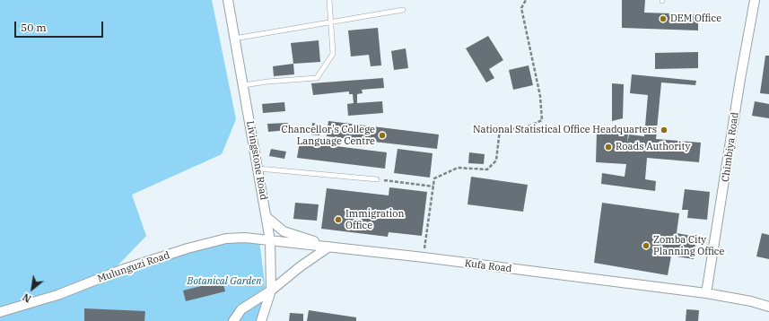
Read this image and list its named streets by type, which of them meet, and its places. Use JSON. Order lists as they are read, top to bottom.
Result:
{
  "streets": {
    "street": [
      "Chimbiya Road",
      "Livingstone Road",
      "Kufa Road",
      "Mulunguzi Road"
    ]
  },
  "crossings": [
    ["Chimbiya Road", "Kufa Road"],
    ["Livingstone Road", "Kufa Road"],
    ["Livingstone Road", "Mulunguzi Road"],
    ["Kufa Road", "Mulunguzi Road"]
  ],
  "parks": ["Botanical Garden"],
  "places": [
    "DEM Office",
    "National Statistical Office Headquarters",
    "Chancellor's College Language Centre",
    "Roads Authority",
    "Immigration Office",
    "Zomba City Planning Office"
  ],
  "scale_bar": "50 m",
  "north": "bottom left"
}
